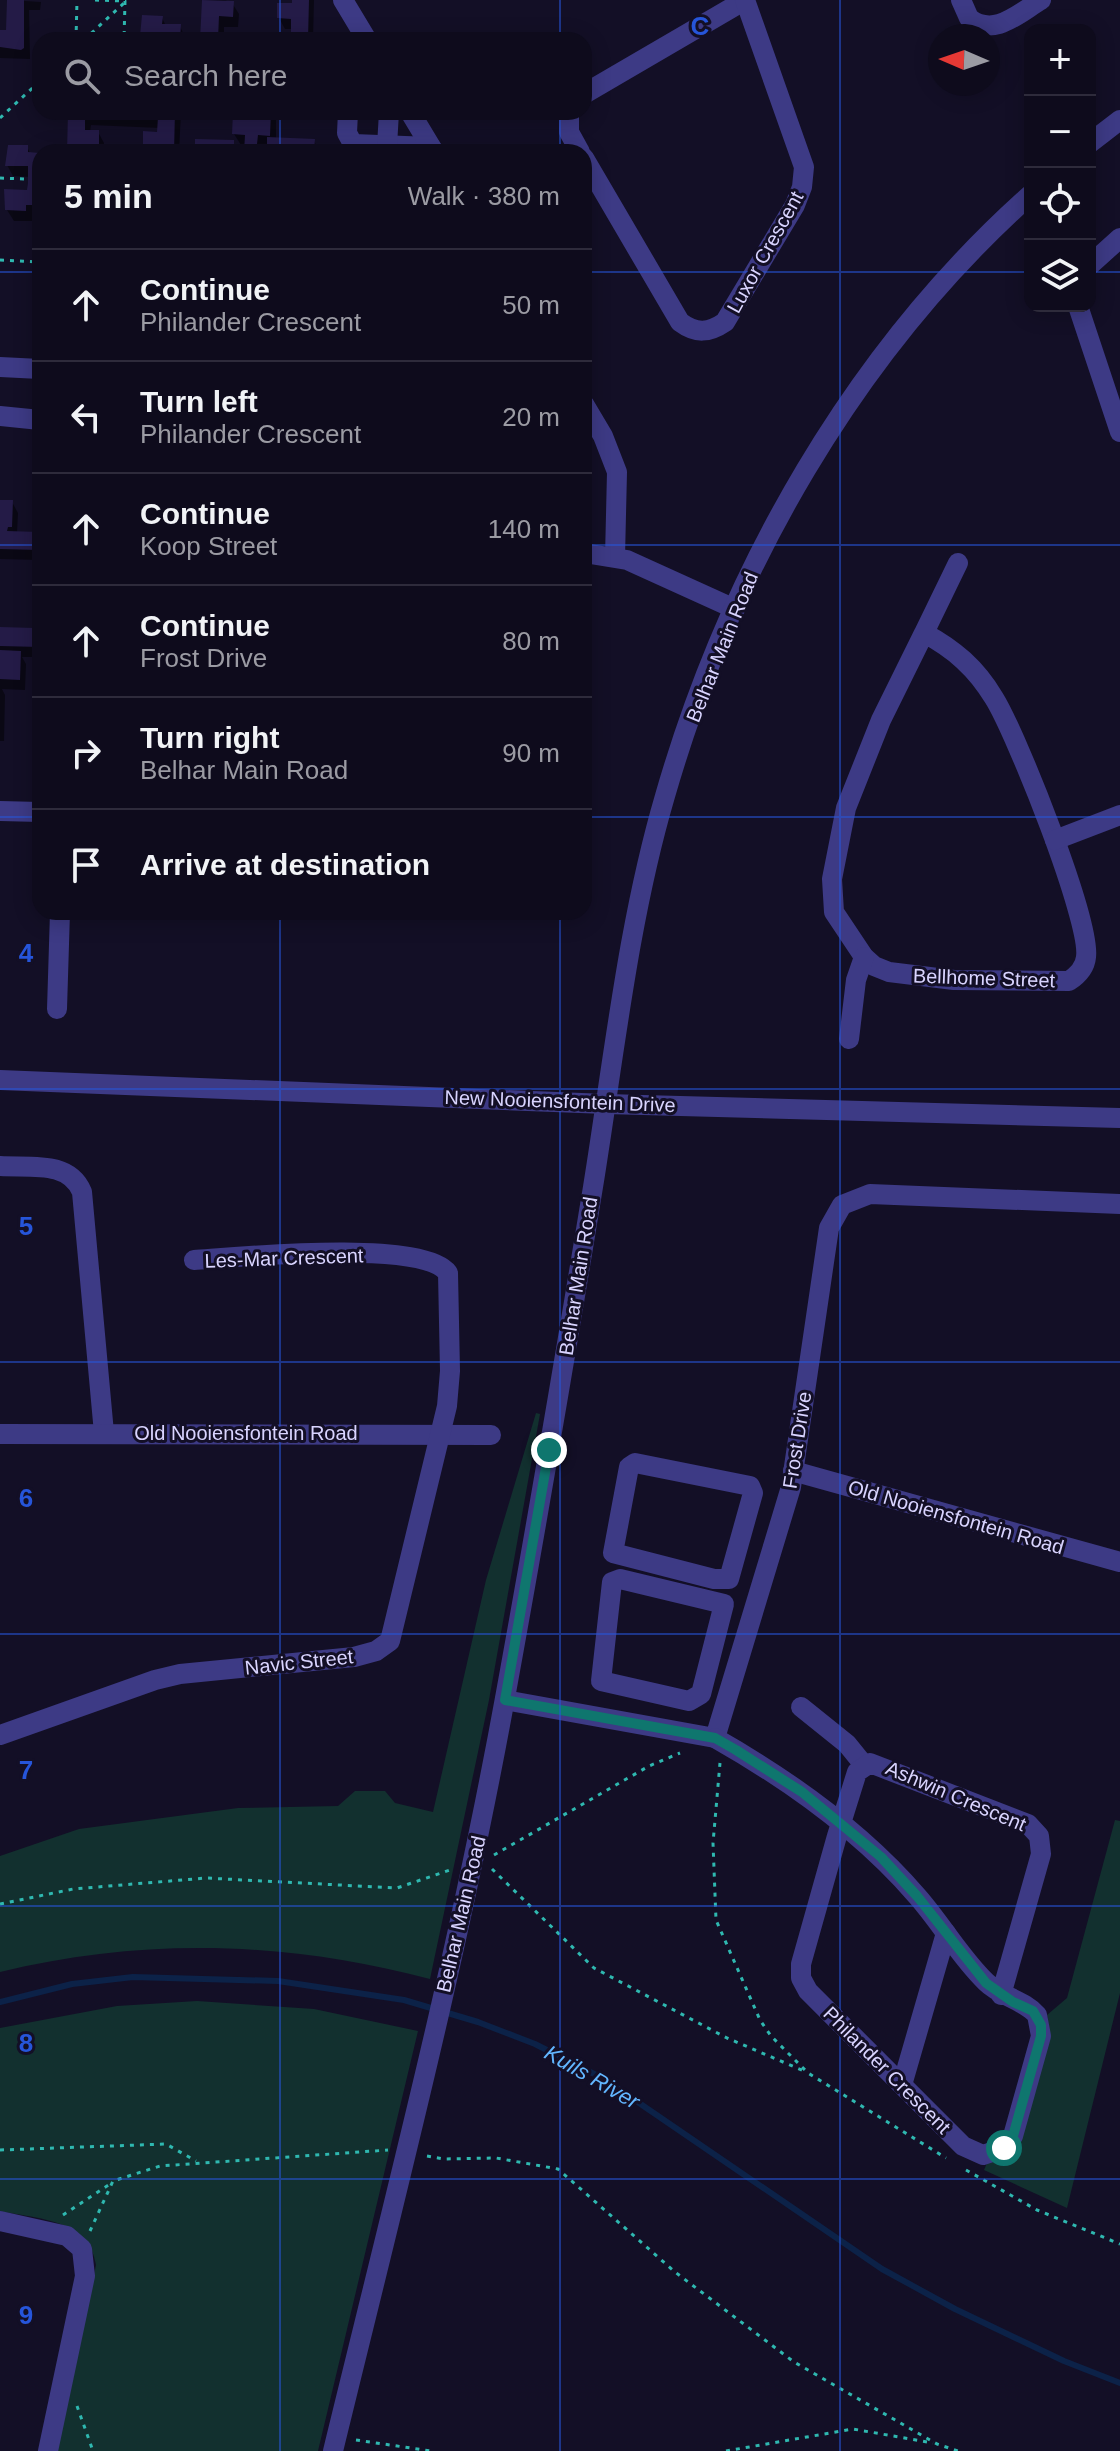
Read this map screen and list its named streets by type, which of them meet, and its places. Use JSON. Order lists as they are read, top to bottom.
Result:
{
  "streets": {
    "street": [
      "Luxor Crescent",
      "Belhar Main Road",
      "Bellhome Street",
      "New Nooiensfontein Drive",
      "Les-Mar Crescent",
      "Old Nooiensfontein Road",
      "Frost Drive",
      "Navic Street",
      "Ashwin Crescent",
      "Philander Crescent"
    ]
  },
  "crossings": [
    ["Belhar Main Road", "New Nooiensfontein Drive"],
    ["Les-Mar Crescent", "Old Nooiensfontein Road"],
    ["Les-Mar Crescent", "Navic Street"],
    ["Old Nooiensfontein Road", "Frost Drive"],
    ["Old Nooiensfontein Road", "Navic Street"],
    ["Ashwin Crescent", "Philander Crescent"]
  ],
  "water": ["Kuils River"],
  "north": "left",
  "page": {
    "map_buttons": ["+", "−"],
    "search": "Search here",
    "heading": ["5 min", "Walk · 380 m"],
    "list": [
      ["Continue", "Philander Crescent", "50 m"],
      ["Turn left", "Philander Crescent", "20 m"],
      ["Continue", "Koop Street", "140 m"],
      ["Continue", "Frost Drive", "80 m"],
      ["Turn right", "Belhar Main Road", "90 m"],
      "Arrive at destination"
    ]
  },
  "grid": {
    "columns": ["C"],
    "rows": [
      "4",
      "5",
      "6",
      "7",
      "8",
      "9"
    ]
  }
}
